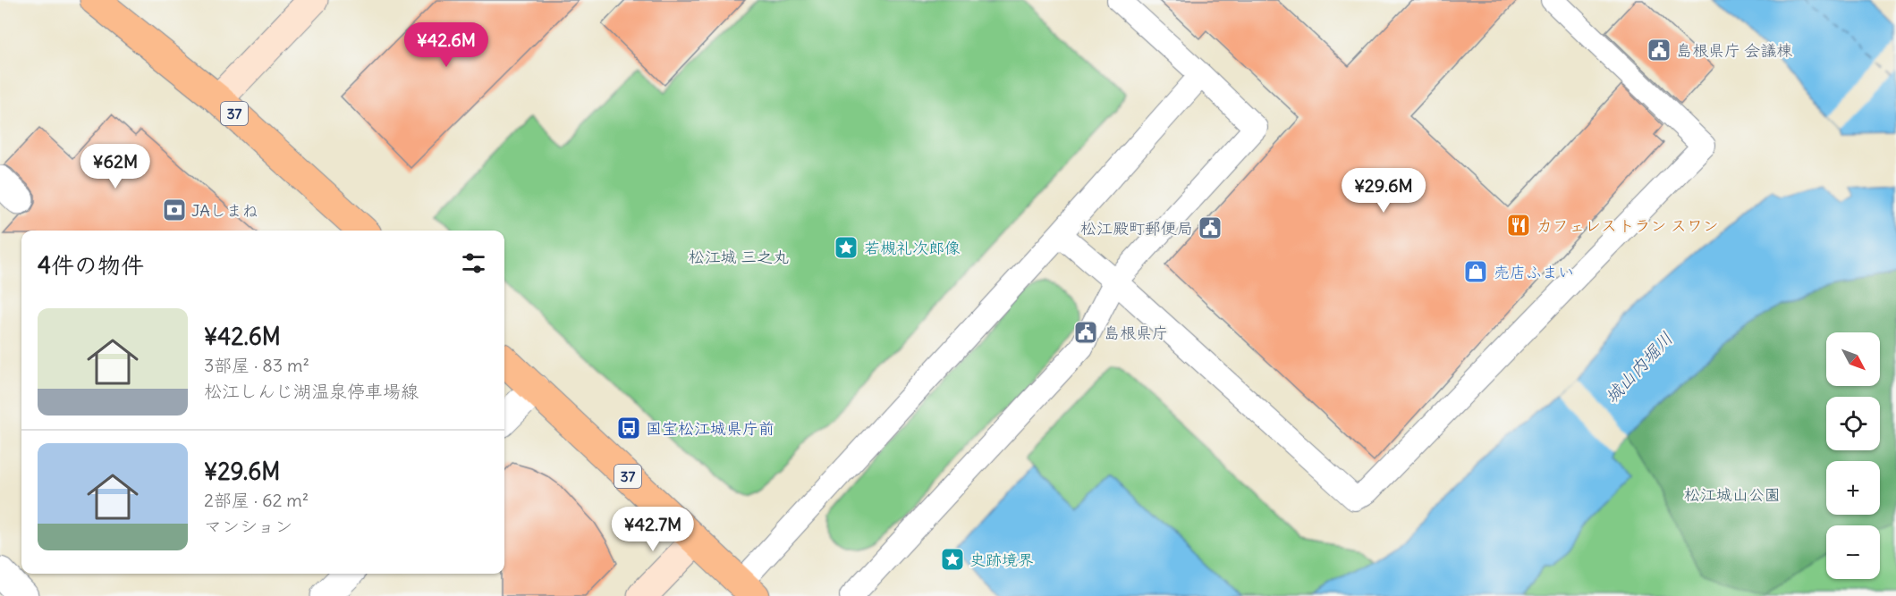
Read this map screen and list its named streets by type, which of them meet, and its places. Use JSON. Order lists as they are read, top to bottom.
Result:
{
  "streets": {
    "main road": ["37"]
  },
  "water": ["城山内堀川"],
  "parks": ["松江城 三之丸", "松江城山公園"],
  "places": {
    "public building": ["島根県庁 会議棟", "松江殿町郵便局", "島根県庁"],
    "bank": ["JAしまね"],
    "restaurant": ["カフェレストラン スワン"],
    "place": ["若槻礼次郎像", "史跡境界"],
    "shop": ["売店ふまい"],
    "bus stop": ["国宝松江城県庁前"]
  },
  "north": "bottom right",
  "page": {
    "price": [
      "¥42.6M",
      "¥62M",
      "¥29.6M",
      "¥42.7M"
    ],
    "heading": "4件の物件",
    "list": [
      {
        "name": "¥42.6M",
        "note": "3部屋 · 83 m² · 松江しんじ湖温泉停車場線"
      },
      {
        "name": "¥29.6M",
        "note": "2部屋 · 62 m² · マンション"
      }
    ],
    "map_buttons": ["+", "−"]
  }
}
